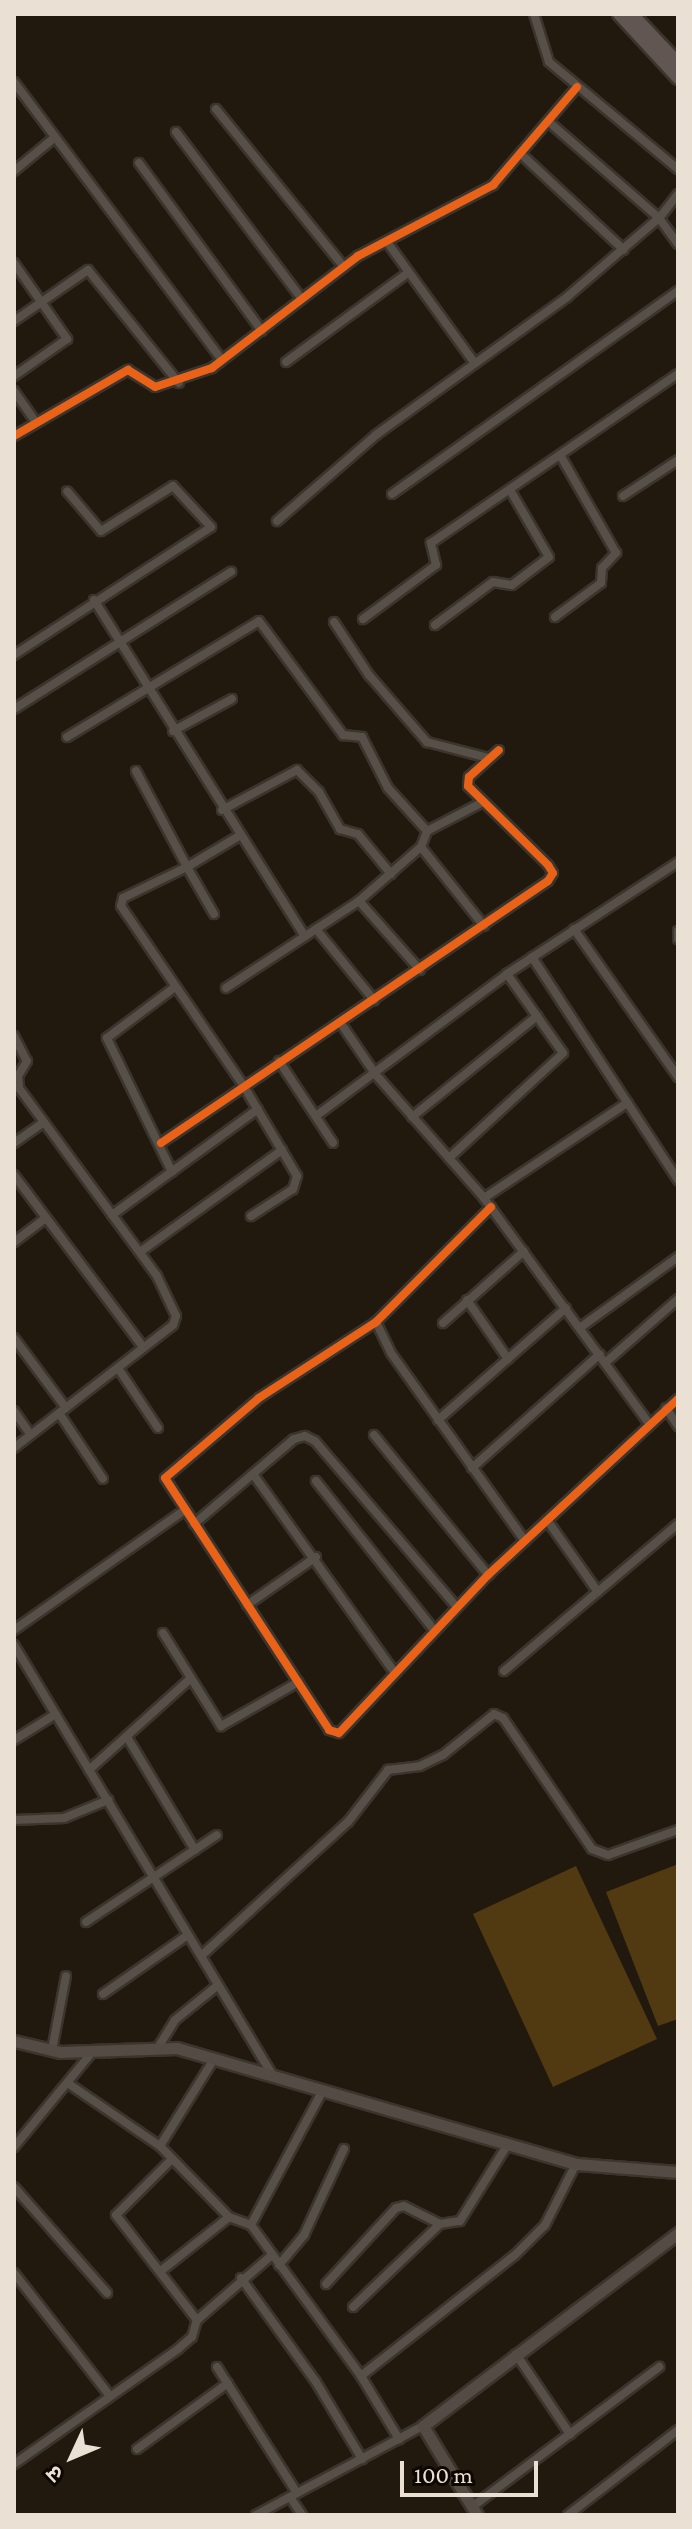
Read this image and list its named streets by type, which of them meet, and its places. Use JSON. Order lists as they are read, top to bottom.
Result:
{
  "scale_bar": "100 m",
  "north": "bottom left"
}
